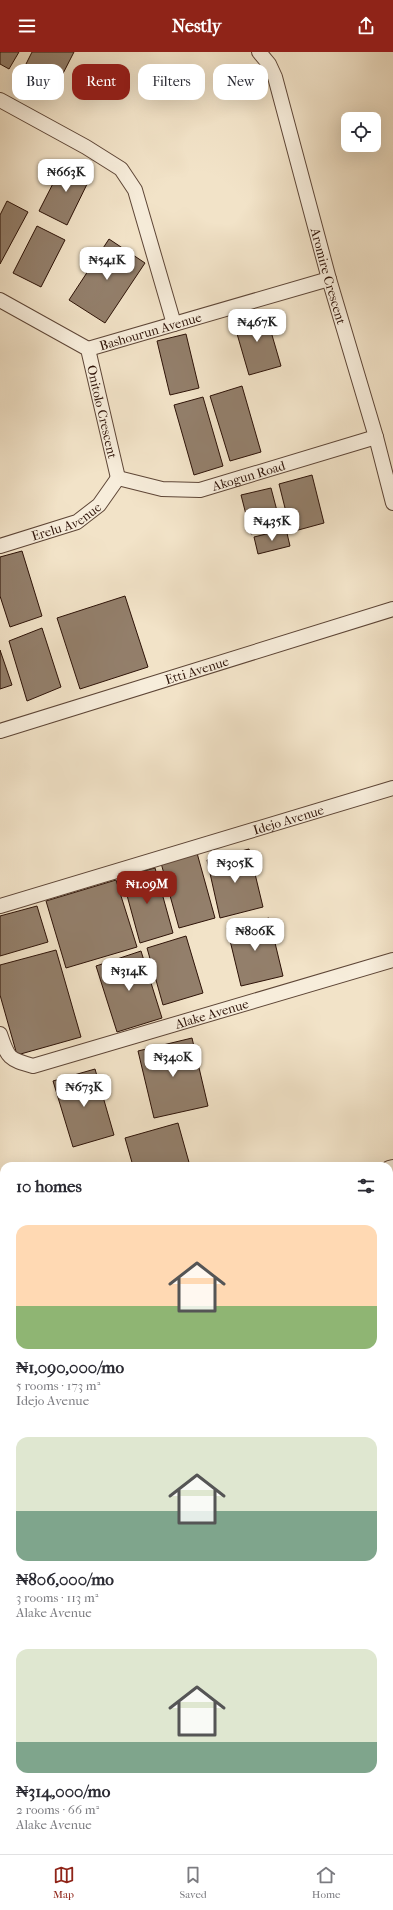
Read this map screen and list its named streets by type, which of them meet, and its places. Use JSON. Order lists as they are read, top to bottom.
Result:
{
  "streets": {
    "street": [
      "Aromire Crescent",
      "Bashourun Avenue",
      "Onitolo Crescent",
      "Akogun Road",
      "Erelu Avenue",
      "Etti Avenue",
      "Idejo Avenue",
      "Alake Avenue"
    ]
  },
  "crossings": [
    ["Aromire Crescent", "Bashourun Avenue"],
    ["Aromire Crescent", "Akogun Road"],
    ["Bashourun Avenue", "Onitolo Crescent"],
    ["Onitolo Crescent", "Akogun Road"],
    ["Onitolo Crescent", "Erelu Avenue"],
    ["Akogun Road", "Erelu Avenue"]
  ],
  "page": {
    "header": "Nestly",
    "chip": [
      "Buy",
      "Rent",
      "Filters",
      "New"
    ],
    "price": [
      "₦663K",
      "₦541K",
      "₦467K",
      "₦435K",
      "₦305K",
      "₦1.09M",
      "₦806K",
      "₦314K",
      "₦340K",
      "₦673K"
    ],
    "heading": "10 homes",
    "list": [
      {
        "name": "₦1,090,000/mo",
        "note": "5 rooms · 173 m² · Idejo Avenue"
      },
      {
        "name": "₦806,000/mo",
        "note": "3 rooms · 113 m² · Alake Avenue"
      },
      {
        "name": "₦314,000/mo",
        "note": "2 rooms · 66 m² · Alake Avenue"
      }
    ],
    "tabs": ["Map", "Saved", "Home"]
  }
}
